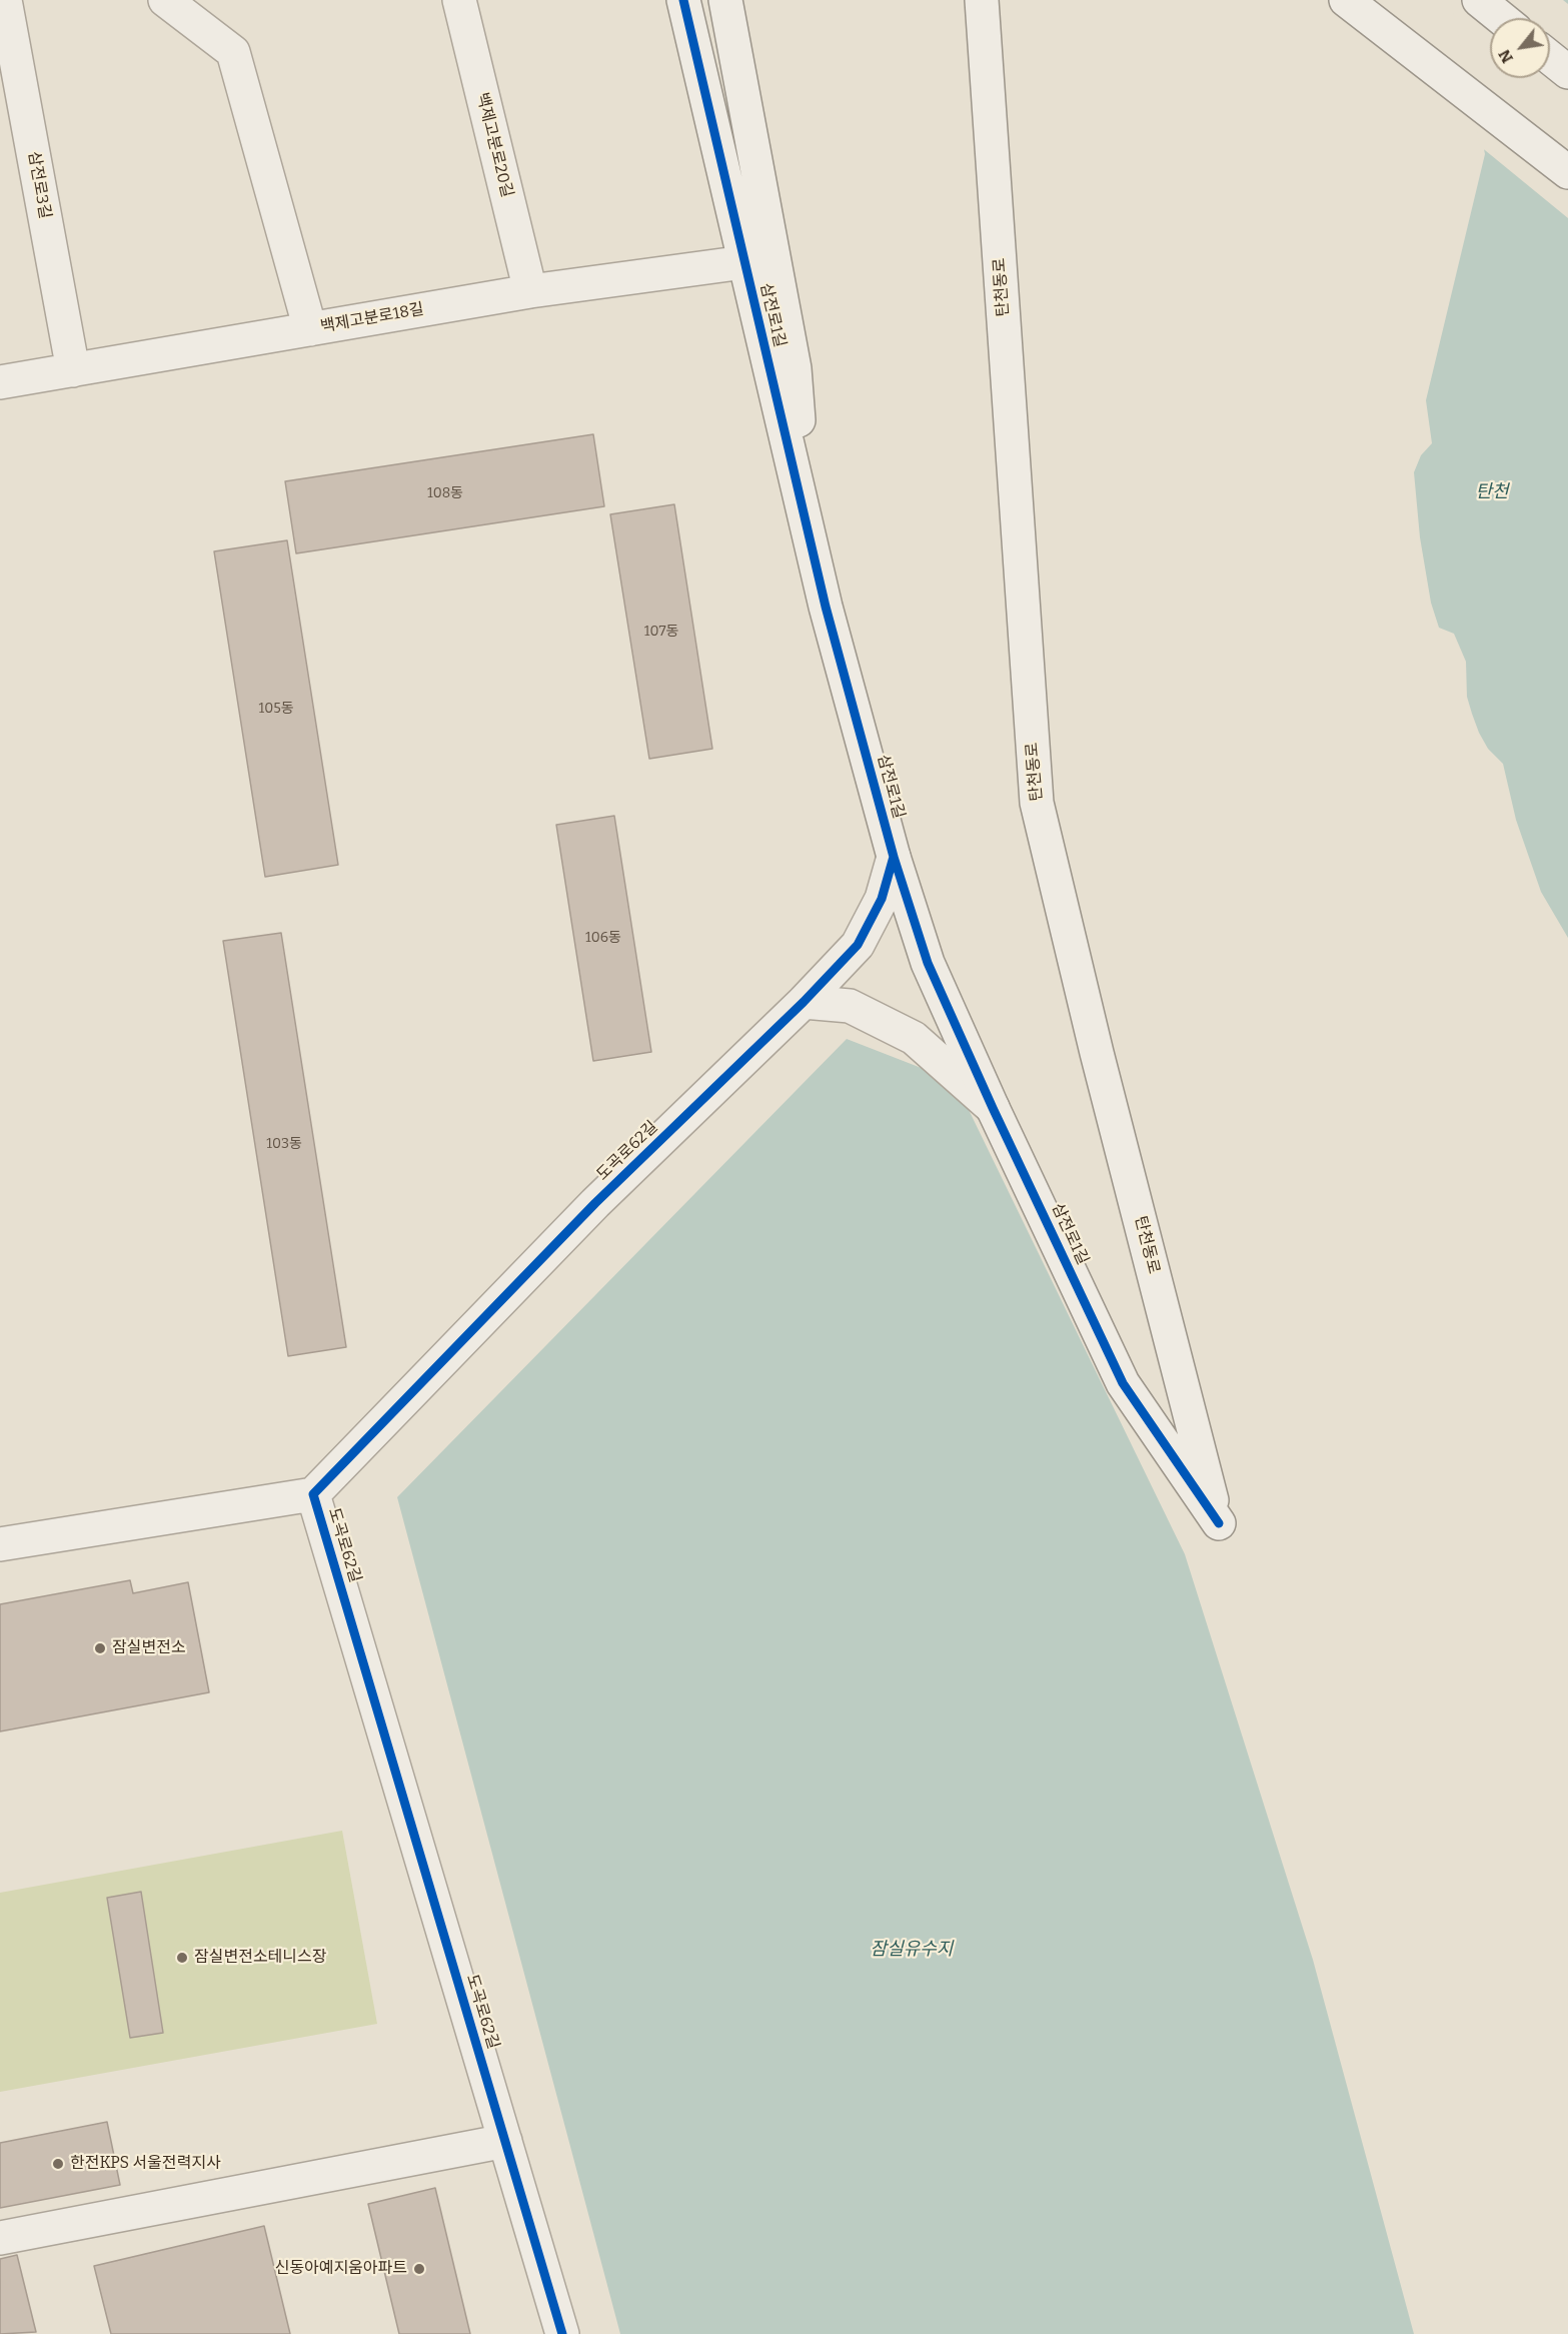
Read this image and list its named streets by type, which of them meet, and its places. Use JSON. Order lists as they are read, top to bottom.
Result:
{
  "streets": {
    "street": [
      "백제고분로20길",
      "삼전로3길",
      "탄천동로",
      "삼전로1길",
      "백제고분로18길",
      "도곡로62길"
    ]
  },
  "crossings": [
    ["백제고분로20길", "백제고분로18길"],
    ["삼전로3길", "백제고분로18길"],
    ["탄천동로", "삼전로1길"],
    ["삼전로1길", "백제고분로18길"],
    ["삼전로1길", "도곡로62길"]
  ],
  "water": ["탄천", "잠실유수지"],
  "places": [
    "잠실변전소",
    "잠실변전소테니스장",
    "한전KPS 서울전력지사",
    "신동아예지움아파트"
  ],
  "house_numbers": [
    "108동",
    "107동",
    "105동",
    "106동",
    "103동"
  ],
  "north": "bottom left"
}
